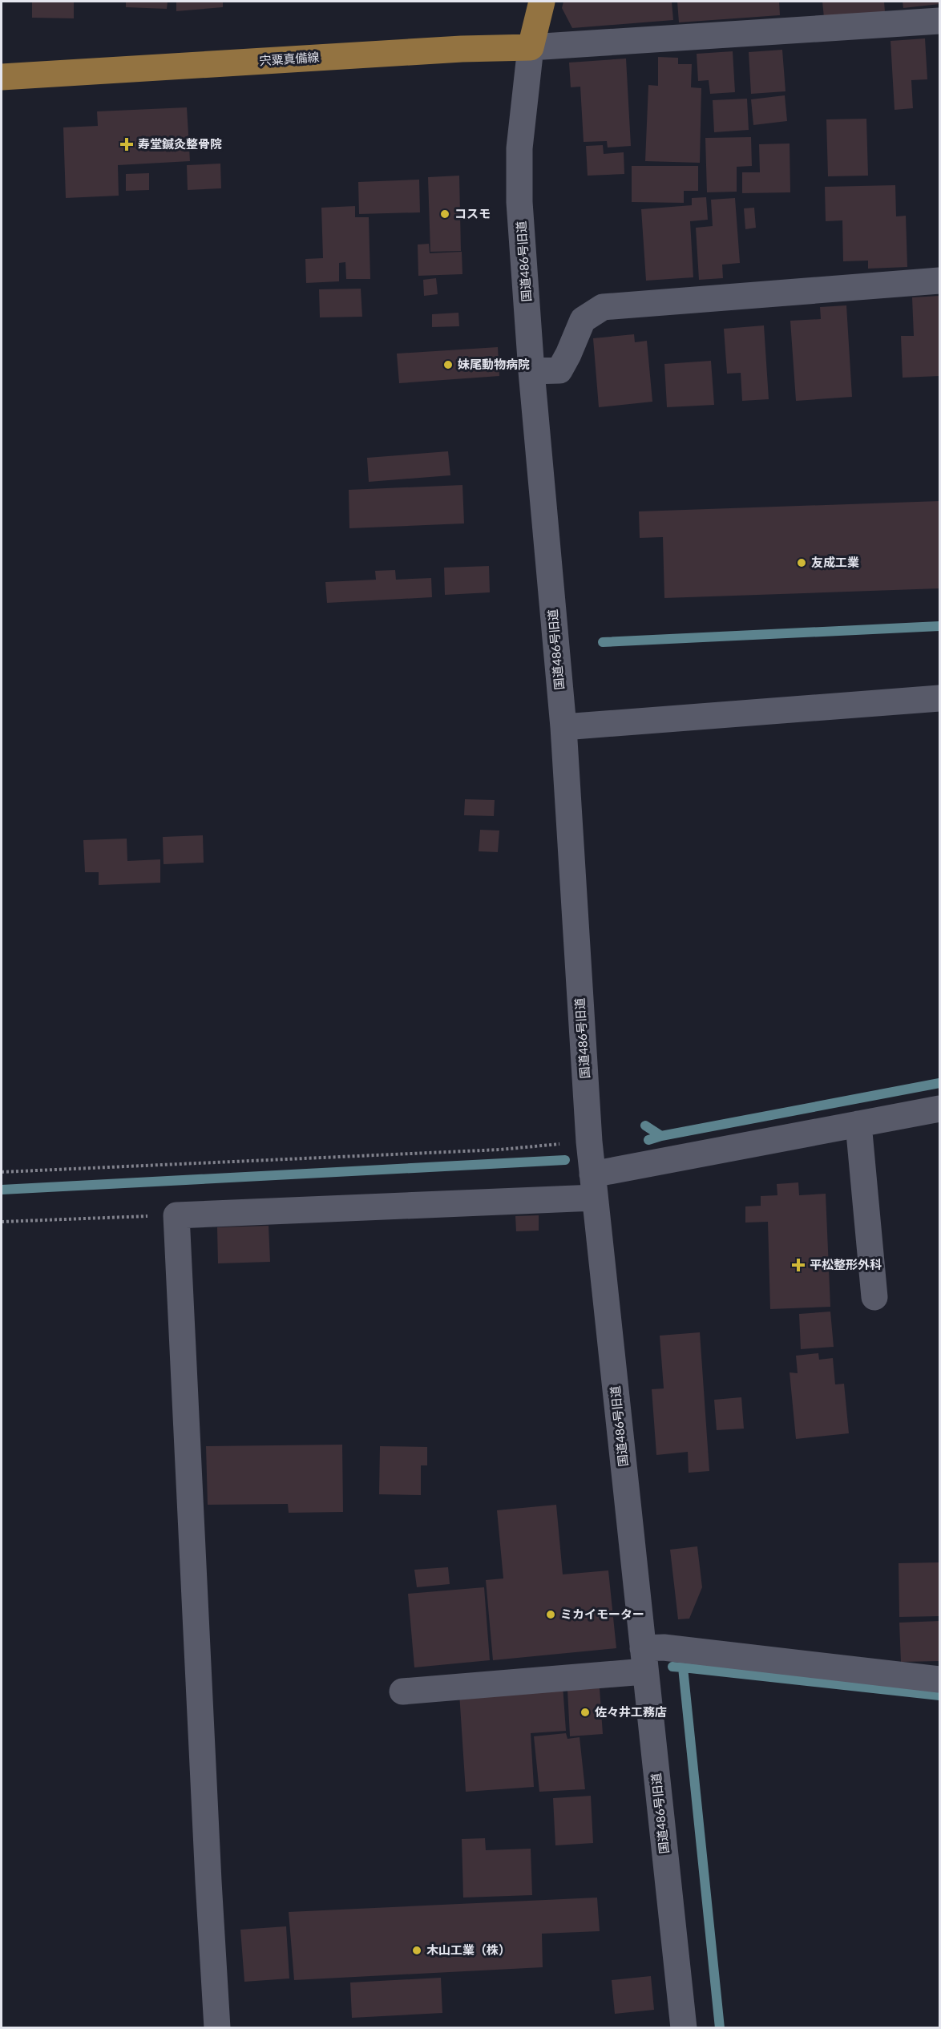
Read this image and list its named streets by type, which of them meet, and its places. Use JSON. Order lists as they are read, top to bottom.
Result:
{
  "streets": {
    "main road": ["宍粟真備線"],
    "street": ["国道486号旧道"]
  },
  "crossings": [
    ["宍粟真備線", "国道486号旧道"]
  ],
  "places": {
    "health": ["寿堂鍼灸整骨院", "平松整形外科"],
    "other": [
      "コスモ",
      "妹尾動物病院",
      "友成工業",
      "ミカイモーター",
      "佐々井工務店",
      "木山工業（株）"
    ]
  }
}
